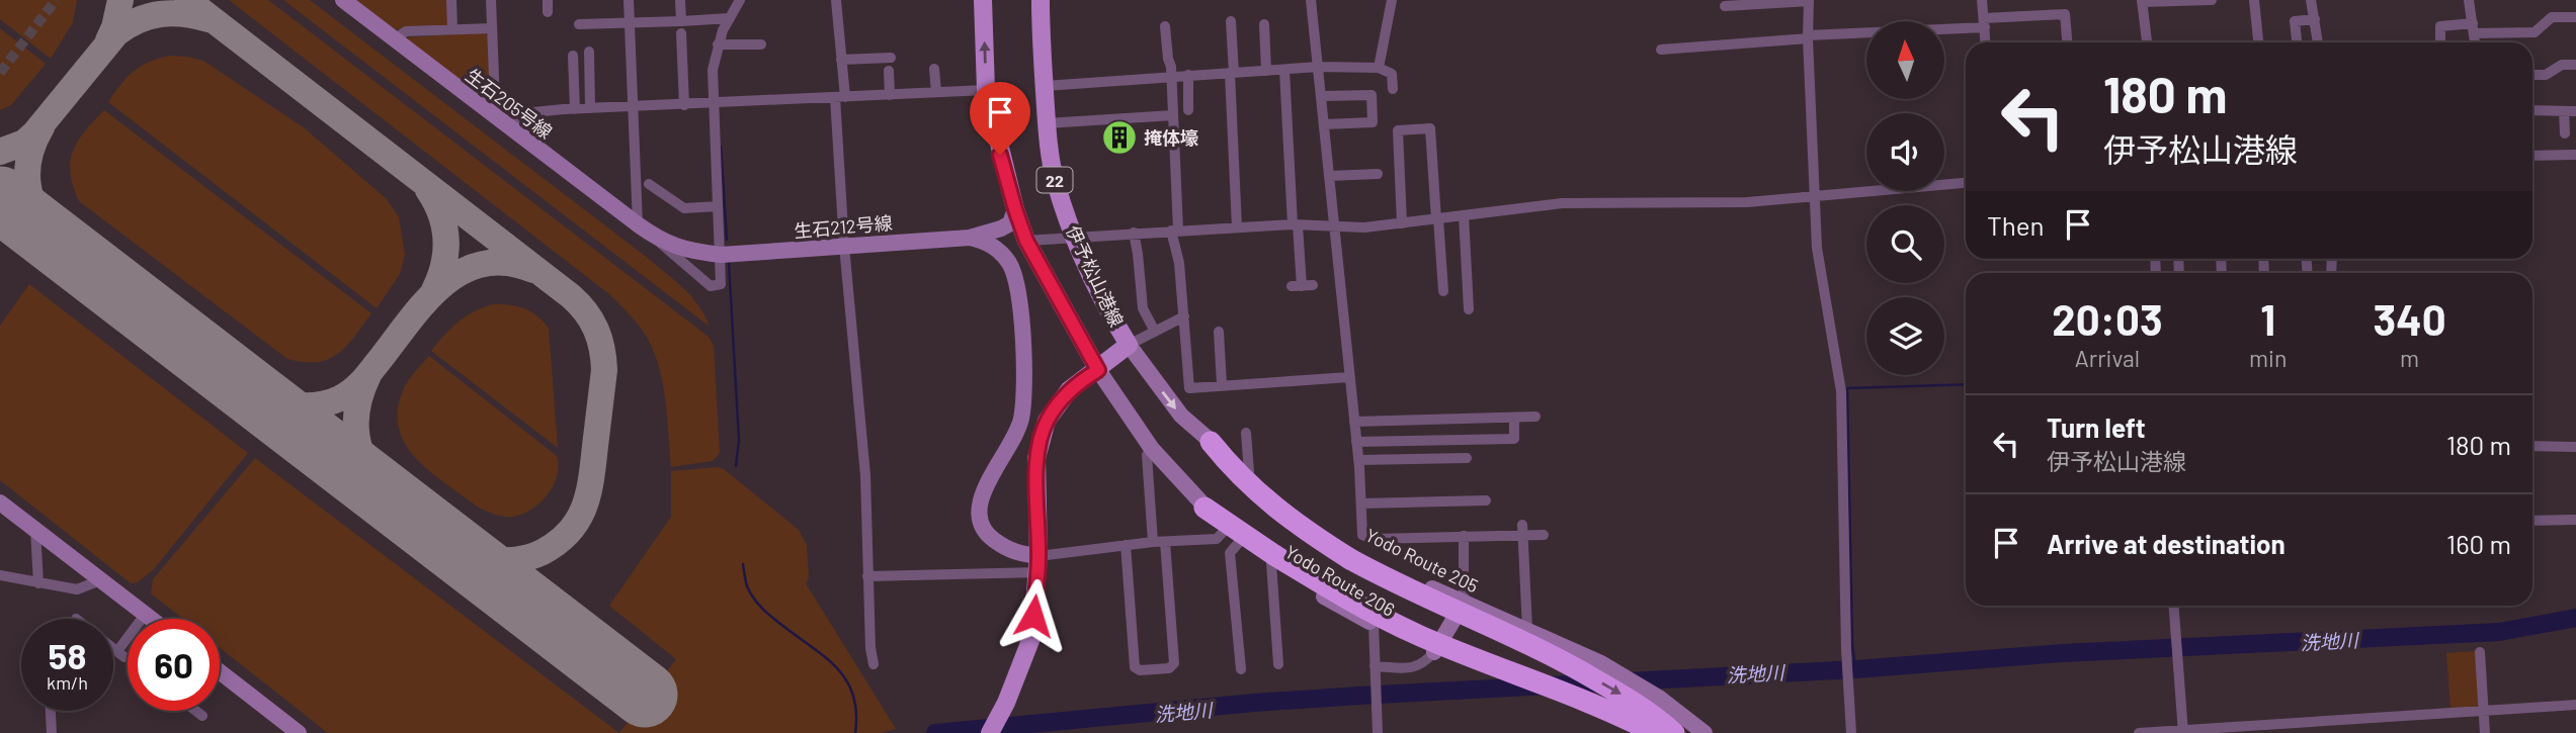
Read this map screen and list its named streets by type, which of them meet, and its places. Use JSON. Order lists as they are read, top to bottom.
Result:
{
  "streets": {
    "main road": ["22", "伊予松山港線"],
    "street": [
      "生石205号線",
      "生石212号線",
      "Yodo Route 205",
      "Yodo Route 206"
    ]
  },
  "crossings": [
    ["生石205号線", "生石212号線"],
    ["22", "生石212号線"],
    ["22", "伊予松山港線"],
    ["22", "Yodo Route 206"],
    ["伊予松山港線", "Yodo Route 205"],
    ["伊予松山港線", "Yodo Route 206"]
  ],
  "water": ["洗地川"],
  "places": {
    "building": ["掩体壕"]
  },
  "north": "top",
  "page": {
    "turn": ["180 m", "伊予松山港線"],
    "then": "Then",
    "eta": [
      "20:03",
      "Arrival",
      "1",
      "min",
      "340",
      "m"
    ],
    "list": [
      {
        "name": "Turn left",
        "note": "伊予松山港線",
        "value": "180 m"
      },
      {
        "name": "Arrive at destination",
        "value": "160 m"
      }
    ],
    "speed": "58 km/h",
    "limit": "60"
  }
}
